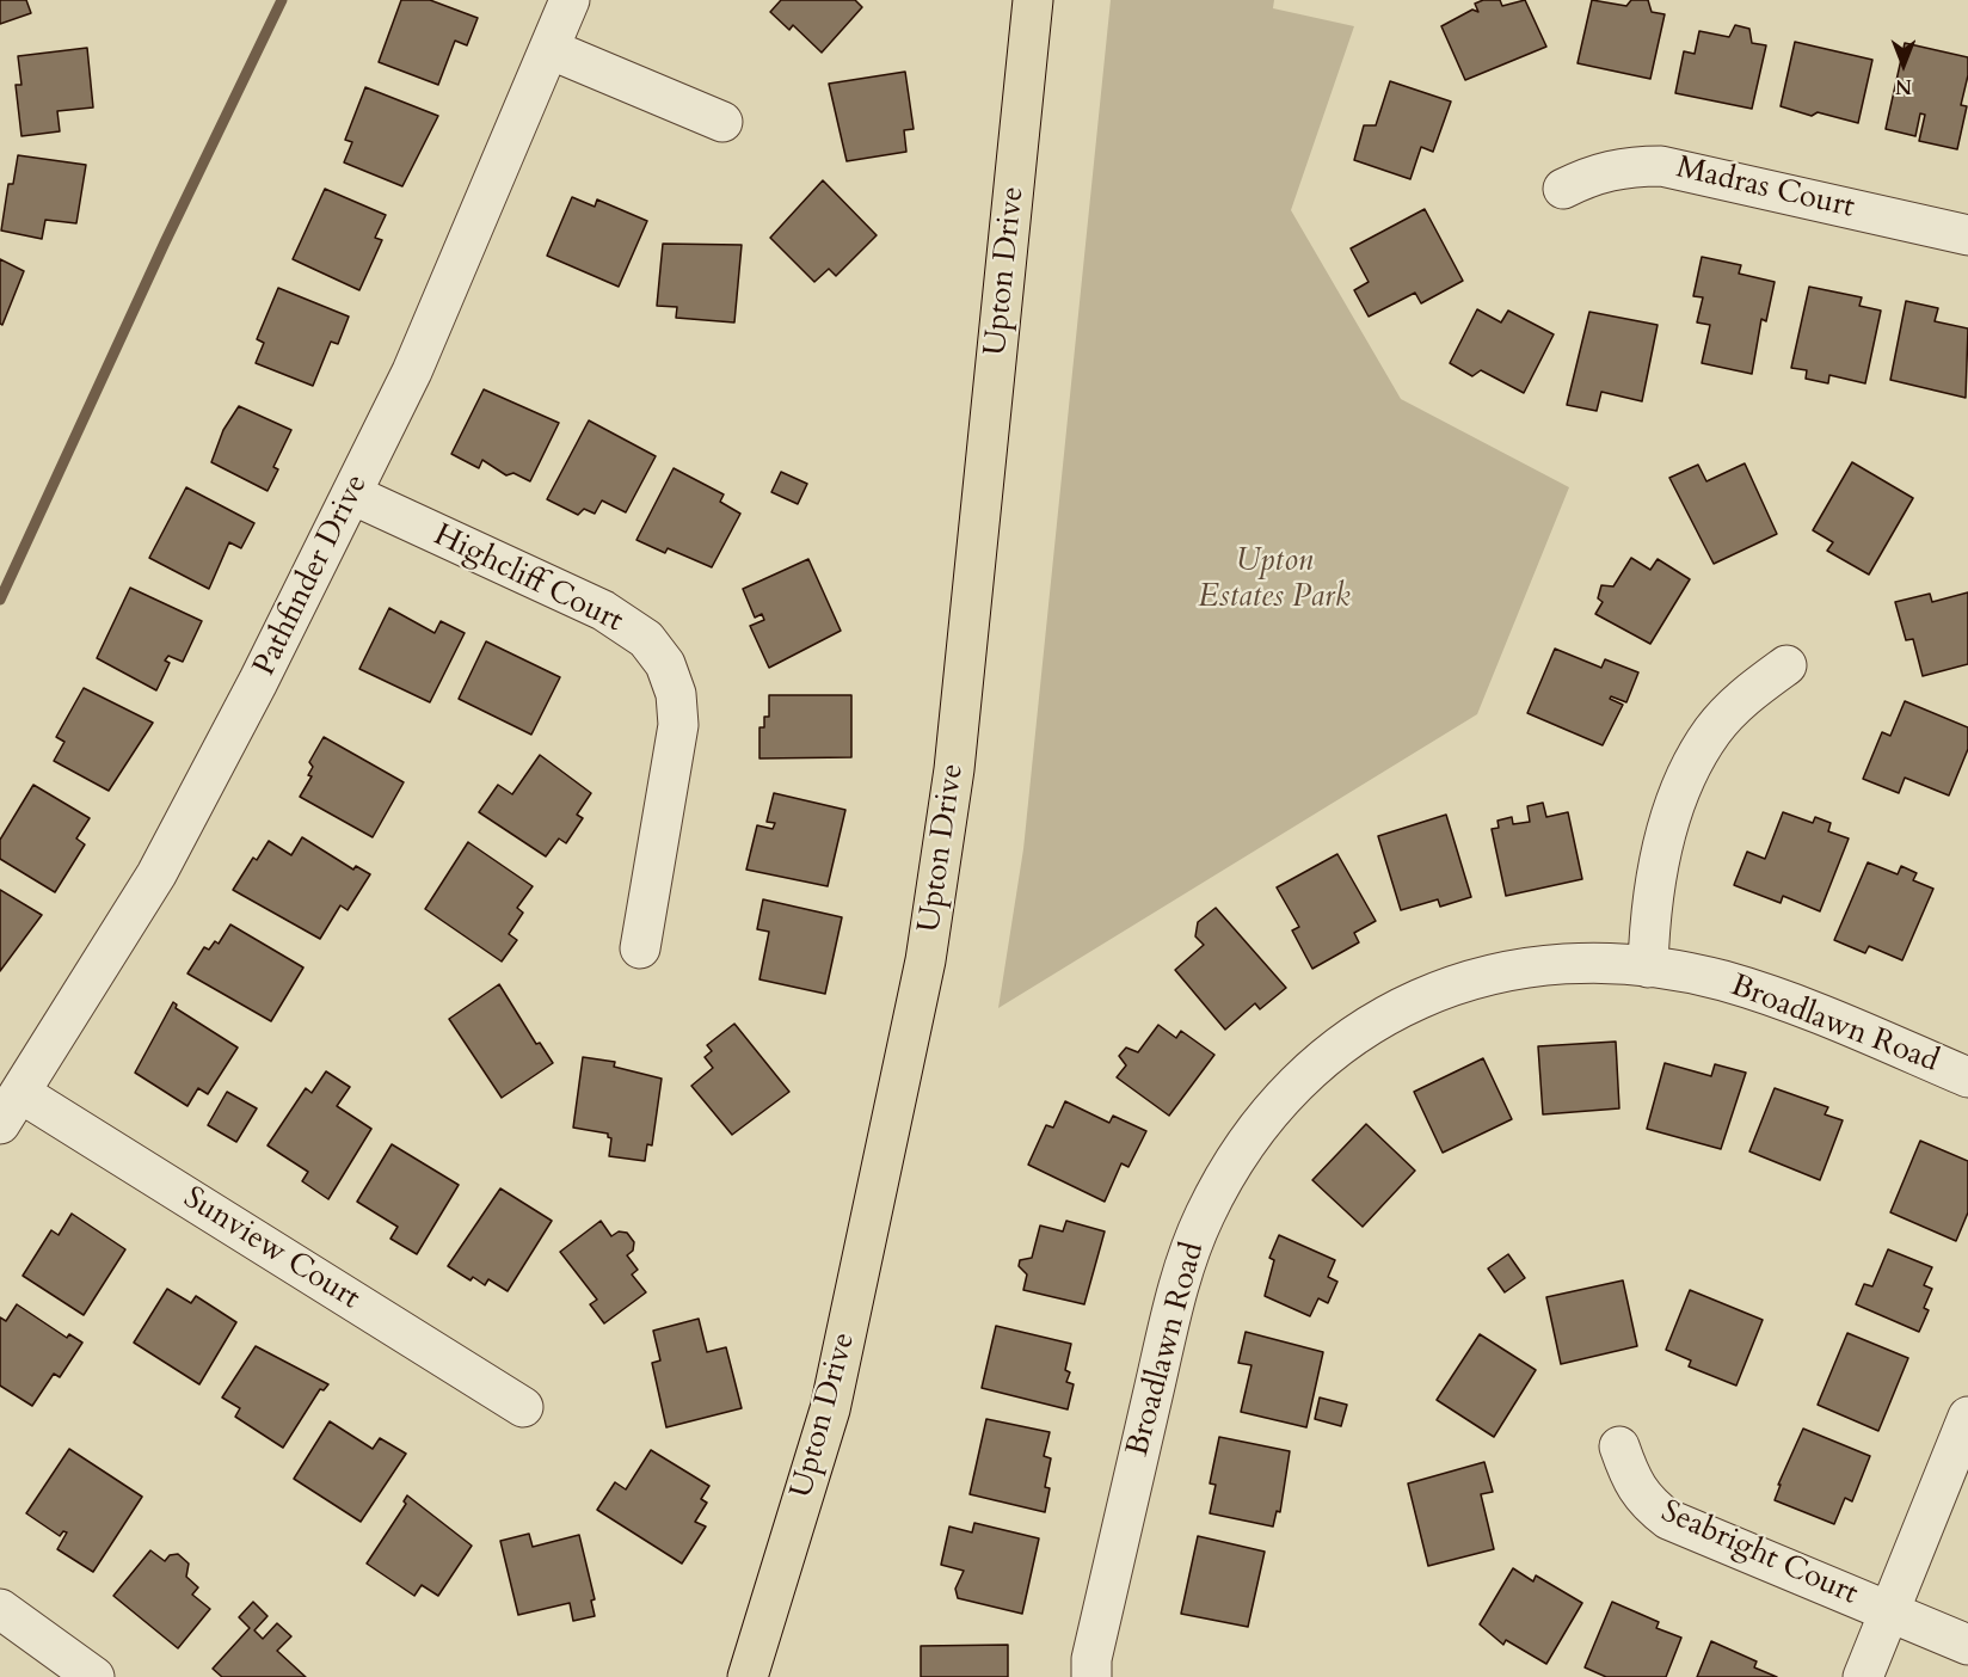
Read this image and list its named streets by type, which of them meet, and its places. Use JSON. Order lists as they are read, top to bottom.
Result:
{
  "streets": {
    "main road": ["Upton Drive"],
    "street": [
      "Madras Court",
      "Pathfinder Drive",
      "Highcliff Court",
      "Broadlawn Road",
      "Sunview Court",
      "Seabright Court"
    ]
  },
  "crossings": [
    ["Pathfinder Drive", "Highcliff Court"],
    ["Pathfinder Drive", "Sunview Court"]
  ],
  "parks": ["Upton Estates Park"],
  "north": "bottom"
}
